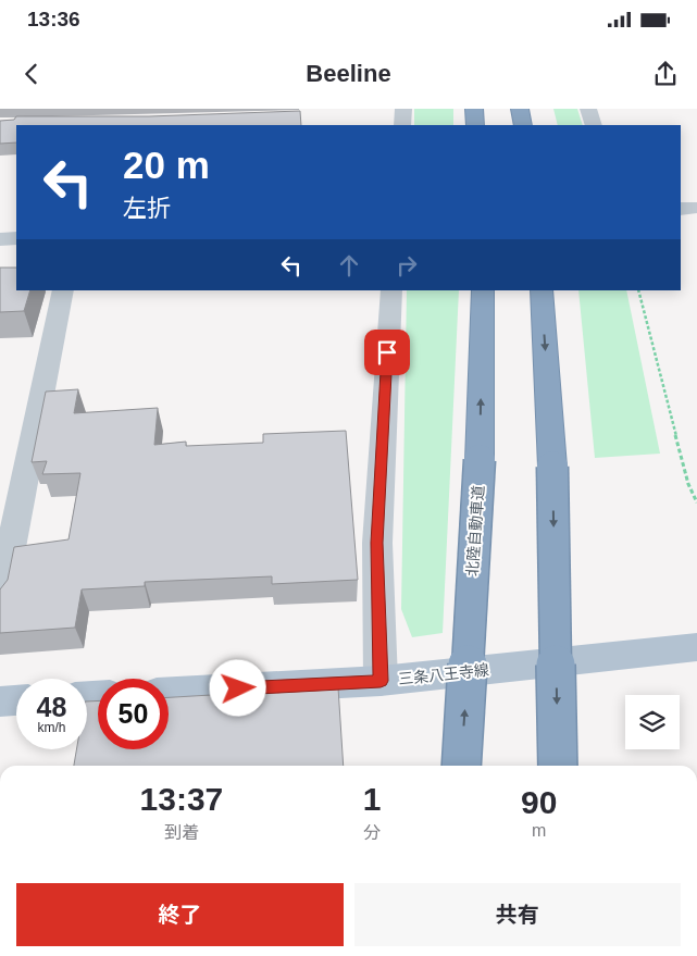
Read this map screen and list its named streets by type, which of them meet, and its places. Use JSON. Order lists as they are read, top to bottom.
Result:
{
  "streets": {
    "highway": ["北陸自動車道"],
    "main road": ["三条八王寺線"]
  },
  "page": {
    "status": "13:36",
    "header": "Beeline",
    "turn": ["20 m", "左折"],
    "speed": "48 km/h",
    "limit": "50",
    "eta": [
      "13:37",
      "到着",
      "1",
      "分",
      "90",
      "m"
    ],
    "buttons": ["終了", "共有"]
  }
}
